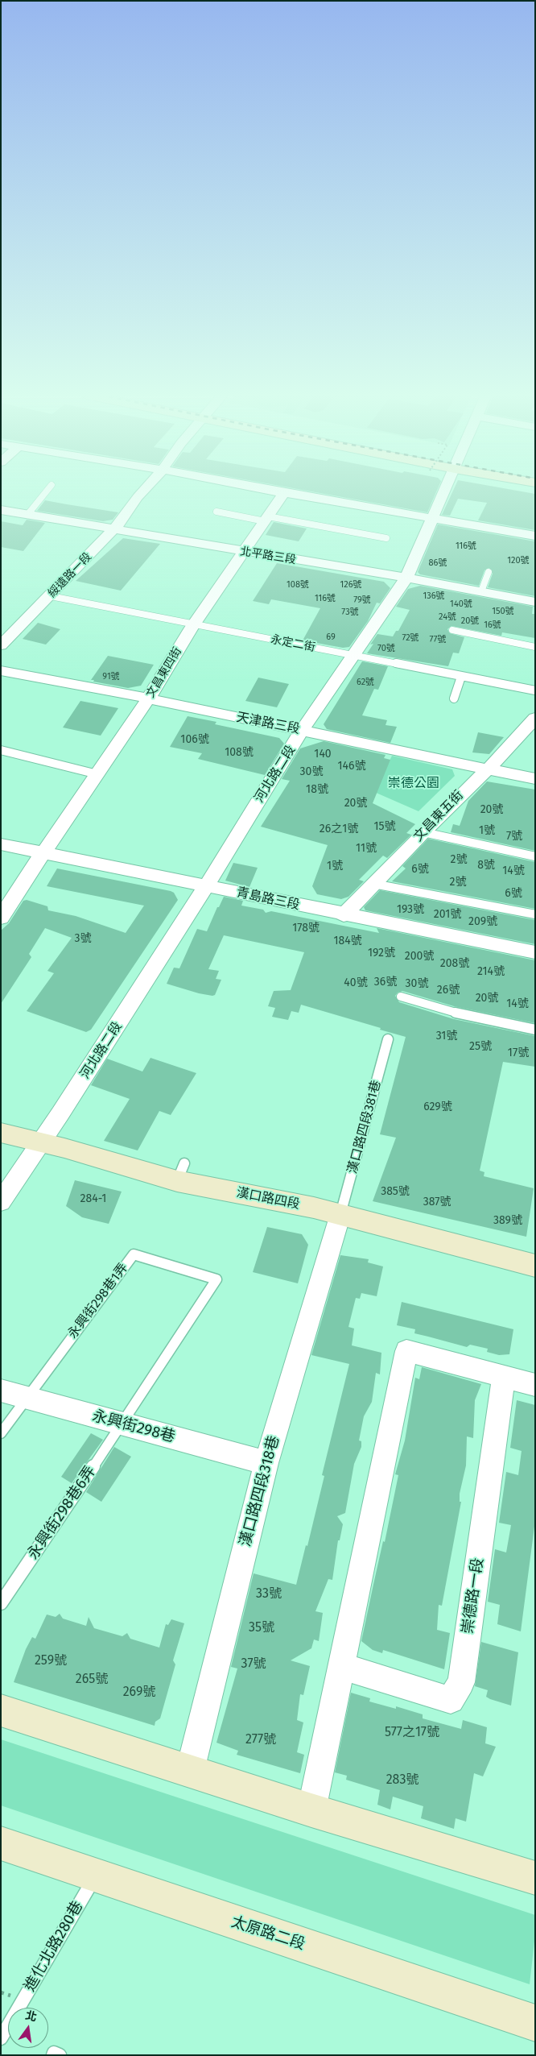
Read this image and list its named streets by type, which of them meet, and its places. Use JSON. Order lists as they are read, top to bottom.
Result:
{
  "streets": {
    "main road": ["漢口路四段", "太原路二段"],
    "street": [
      "北平路三段",
      "綏遠路一段",
      "文昌東四街",
      "天津路三段",
      "河北路二段",
      "文昌東五街",
      "青島路三段",
      "永興街298巷",
      "漢口路四段318巷",
      "崇德路一段"
    ],
    "lane": [
      "永定二街",
      "漢口路四段381巷",
      "永興街298巷1弄",
      "永興街298巷6弄",
      "進化北路280巷"
    ]
  },
  "crossings": [
    ["北平路三段", "綏遠路一段"],
    ["北平路三段", "文昌東四街"],
    ["北平路三段", "河北路二段"],
    ["綏遠路一段", "永定二街"],
    ["永定二街", "文昌東四街"],
    ["永定二街", "河北路二段"],
    ["文昌東四街", "天津路三段"],
    ["文昌東四街", "青島路三段"],
    ["天津路三段", "河北路二段"],
    ["天津路三段", "文昌東五街"],
    ["河北路二段", "青島路三段"],
    ["河北路二段", "漢口路四段"],
    ["文昌東五街", "青島路三段"],
    ["漢口路四段381巷", "漢口路四段"],
    ["漢口路四段381巷", "漢口路四段318巷"],
    ["漢口路四段", "漢口路四段318巷"],
    ["永興街298巷1弄", "永興街298巷"],
    ["永興街298巷1弄", "永興街298巷6弄"],
    ["永興街298巷", "漢口路四段318巷"],
    ["永興街298巷", "永興街298巷6弄"],
    ["太原路二段", "進化北路280巷"]
  ],
  "parks": ["崇德公園"],
  "house_numbers": [
    "116號",
    "120號",
    "86號",
    "108號",
    "126號",
    "136號",
    "116號",
    "79號",
    "140號",
    "150號",
    "73號",
    "24號",
    "20號",
    "16號",
    "69",
    "72號",
    "77號",
    "70號",
    "91號",
    "62號",
    "106號",
    "108號",
    "140",
    "146號",
    "30號",
    "18號",
    "20號",
    "20號",
    "15號",
    "26之1號",
    "1號",
    "7號",
    "11號",
    "2號",
    "8號",
    "1號",
    "6號",
    "14號",
    "2號",
    "6號",
    "193號",
    "201號",
    "209號",
    "178號",
    "3號",
    "184號",
    "192號",
    "200號",
    "208號",
    "214號",
    "36號",
    "40號",
    "30號",
    "26號",
    "20號",
    "14號",
    "31號",
    "25號",
    "17號",
    "629號",
    "385號",
    "284-1",
    "387號",
    "389號",
    "33號",
    "35號",
    "259號",
    "37號",
    "265號",
    "269號",
    "577之17號",
    "277號",
    "283號"
  ],
  "north": "top"
}
